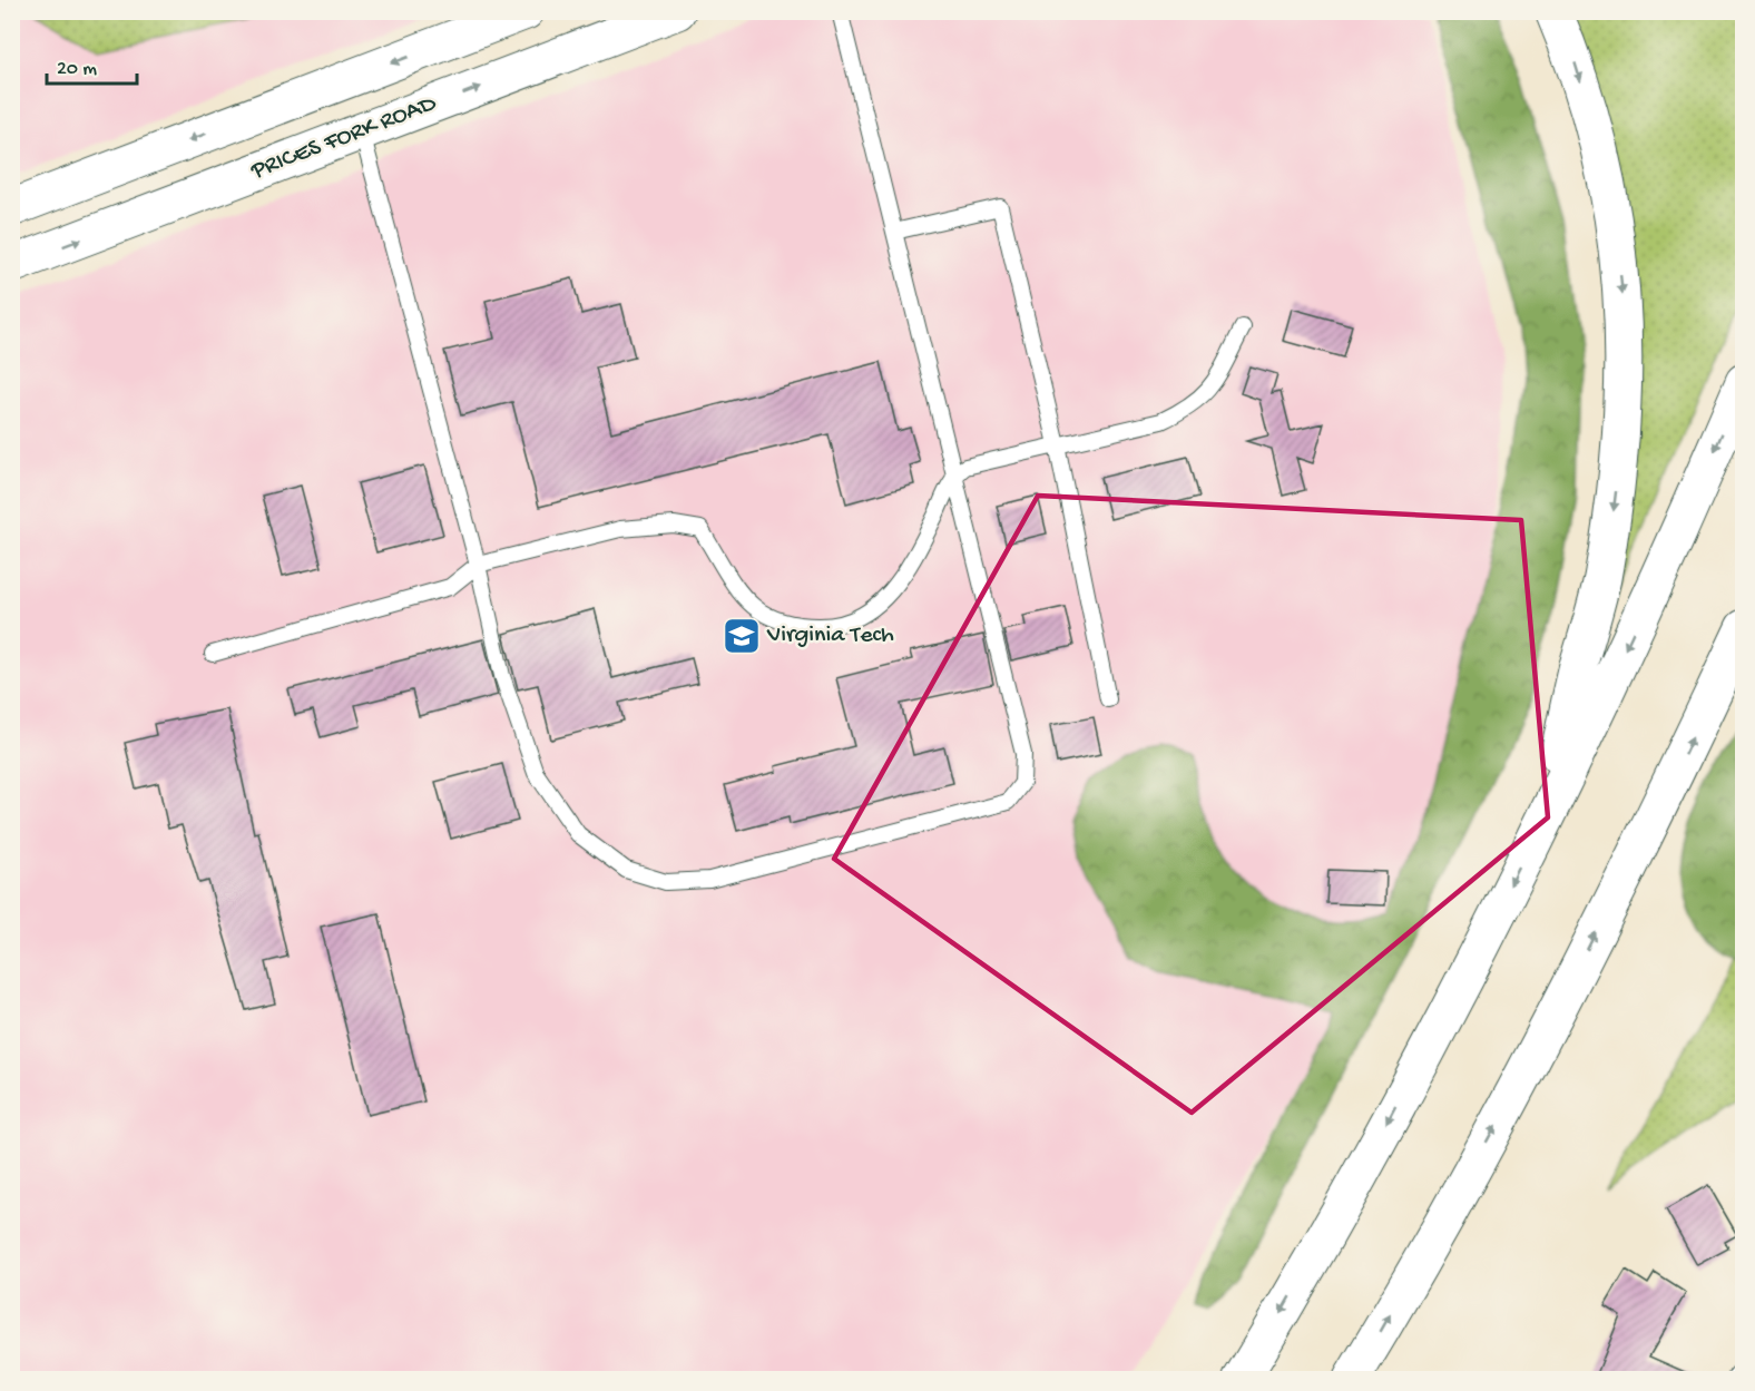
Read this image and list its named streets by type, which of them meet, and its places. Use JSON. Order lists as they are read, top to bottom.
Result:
{
  "streets": {
    "main road": ["PRICES FORK ROAD"]
  },
  "places": {
    "school or university": ["Virginia Tech"]
  },
  "scale_bar": "20 m"
}
